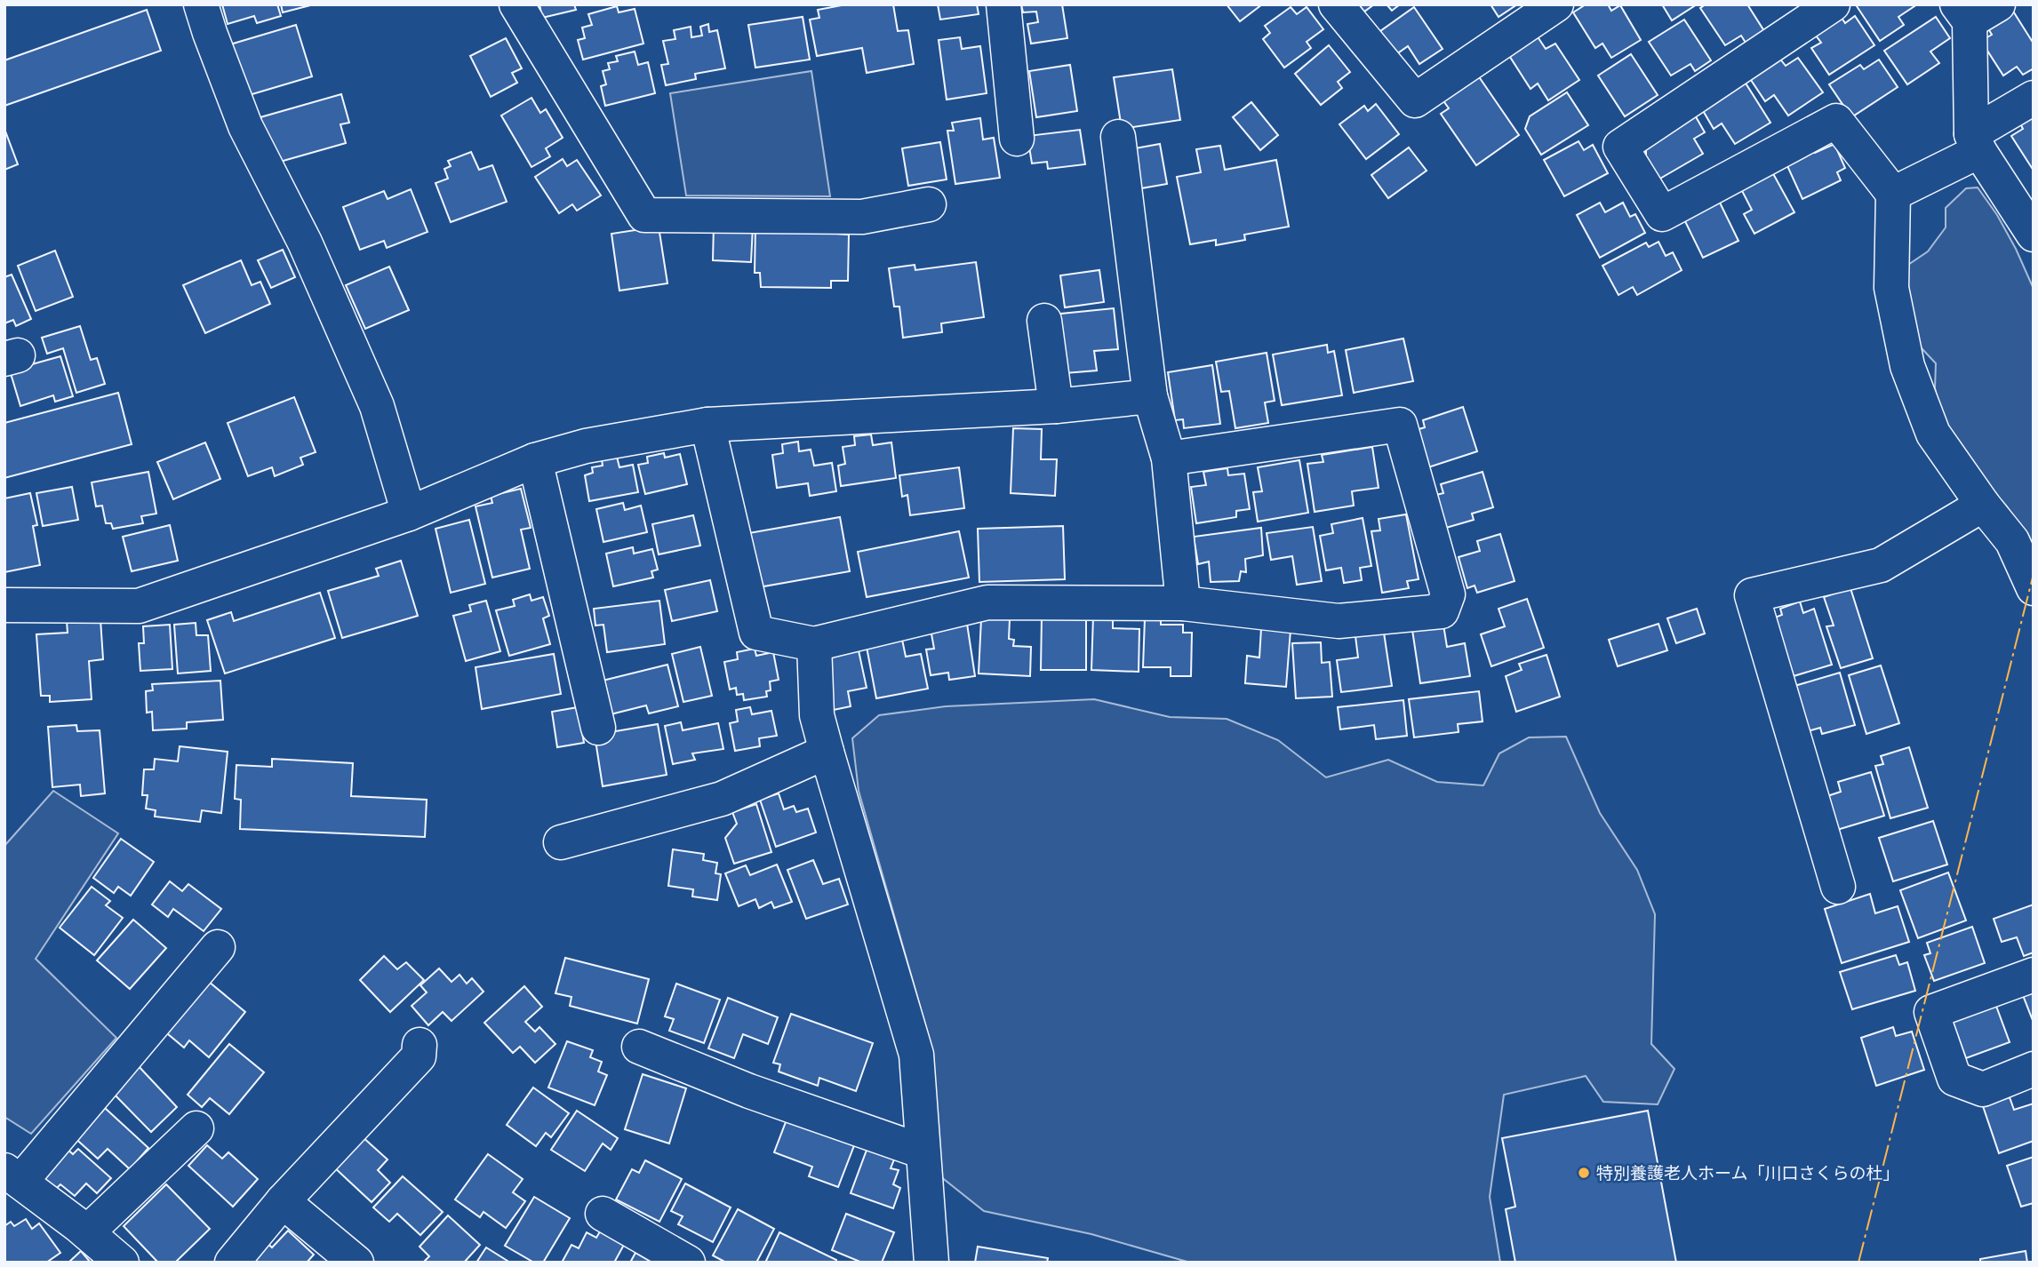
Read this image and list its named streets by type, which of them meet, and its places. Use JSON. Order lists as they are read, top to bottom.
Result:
{
  "places": ["特別養護老人ホーム「川口さくらの杜」"]
}
